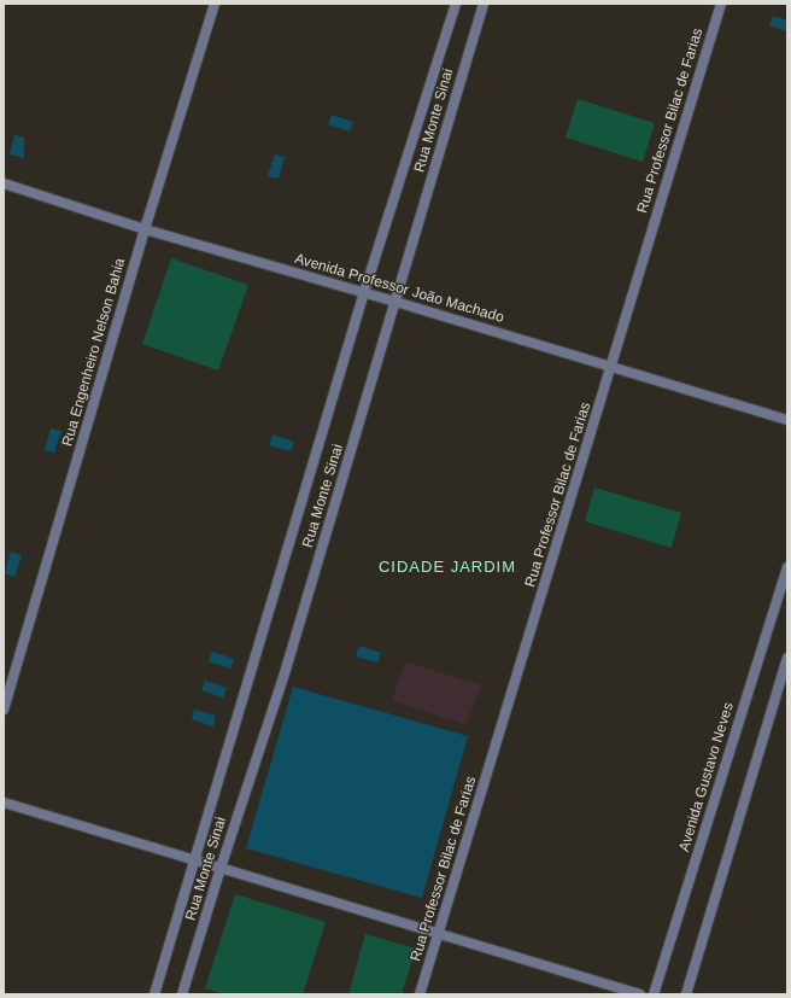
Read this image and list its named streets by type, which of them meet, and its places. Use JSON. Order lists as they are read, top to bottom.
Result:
{
  "streets": {
    "street": [
      "Rua Monte Sinai",
      "Rua Professor Bilac de Farias",
      "Avenida Professor João Machado",
      "Rua Engenheiro Nelson Bahia",
      "Avenida Gustavo Neves"
    ]
  },
  "crossings": [
    ["Rua Monte Sinai", "Avenida Professor João Machado"],
    ["Rua Professor Bilac de Farias", "Avenida Professor João Machado"],
    ["Avenida Professor João Machado", "Rua Engenheiro Nelson Bahia"]
  ],
  "districts": ["CIDADE JARDIM"]
}
